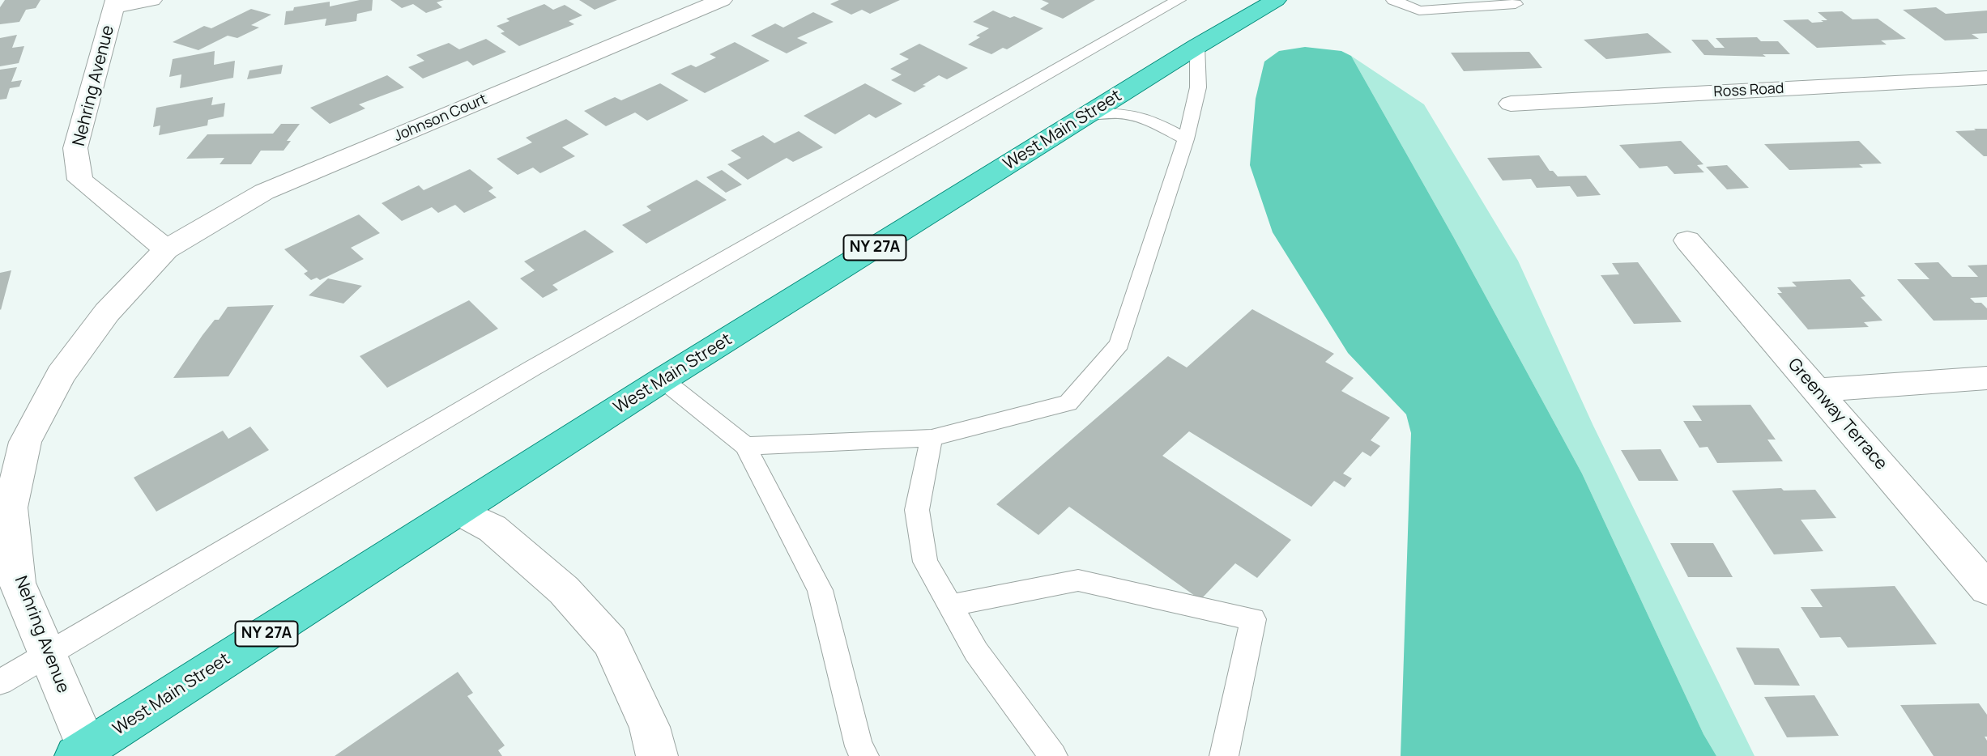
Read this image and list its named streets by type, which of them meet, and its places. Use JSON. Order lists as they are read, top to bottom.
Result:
{
  "streets": {
    "main road": ["West Main Street", "NY 27A"],
    "street": [
      "Nehring Avenue",
      "Ross Road",
      "Johnson Court",
      "Greenway Terrace"
    ]
  },
  "crossings": [
    ["Nehring Avenue", "Johnson Court"],
    ["Nehring Avenue", "West Main Street"]
  ]
}
